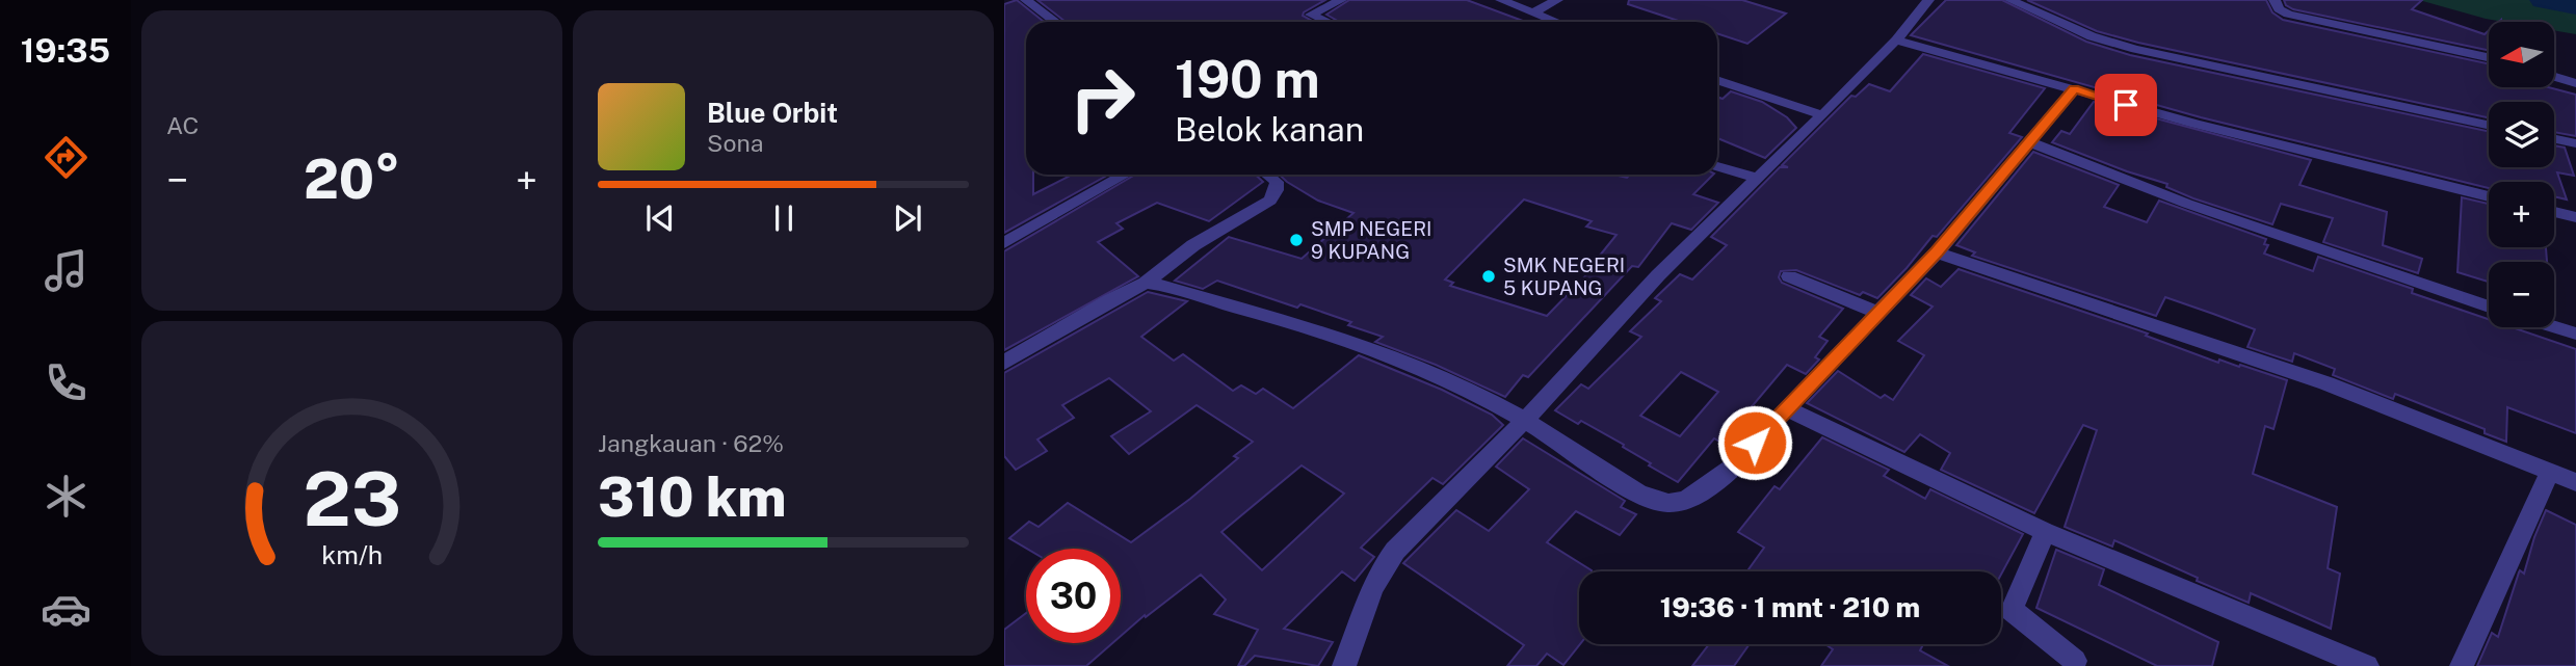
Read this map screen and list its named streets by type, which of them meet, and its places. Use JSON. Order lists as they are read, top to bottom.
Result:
{
  "places": ["SMP NEGERI 9 KUPANG", "SMK NEGERI 5 KUPANG"],
  "north": "left",
  "page": {
    "tabs": "19:35",
    "tile": [
      "AC",
      ["Jangkauan · 62%", "310 km"]
    ],
    "map_buttons": ["+", "−"],
    "turn": ["190 m", "Belok kanan"],
    "song": ["Blue Orbit", "Sona"],
    "heat": ["−", "20°", "+"],
    "limit": "30",
    "trip": "19:36 · 1 mnt · 210 m",
    "gauge": ["23", "km/h"]
  }
}
